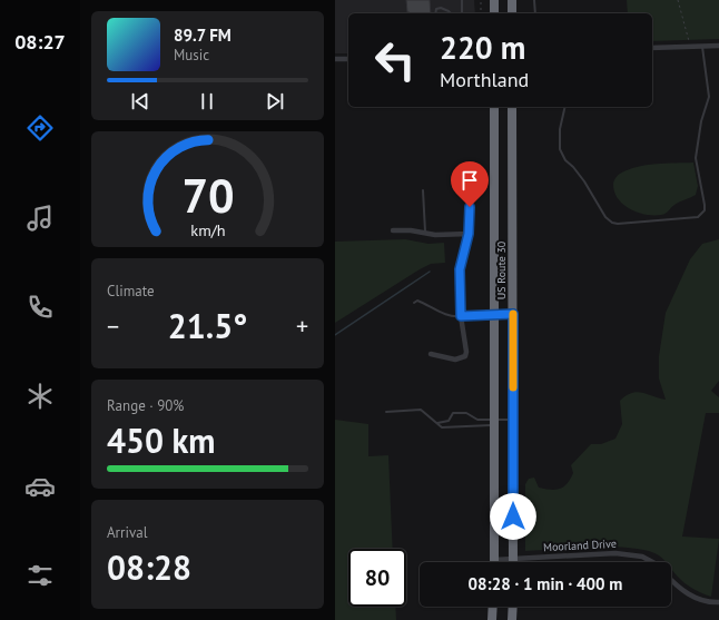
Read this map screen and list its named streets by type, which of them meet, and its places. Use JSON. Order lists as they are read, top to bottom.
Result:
{
  "streets": {
    "highway": ["US Route 30"],
    "street": ["Moorland Drive"]
  },
  "crossings": [
    ["US Route 30", "Moorland Drive"]
  ],
  "page": {
    "tabs": "08:27",
    "turn": ["220 m", "Morthland"],
    "song": ["89.7 FM", "Music"],
    "tile": [
      "Climate",
      ["Range · 90%", "450 km"],
      ["Arrival", "08:28"]
    ],
    "heat": ["−", "21.5°", "+"],
    "limit": "80",
    "trip": "08:28 · 1 min · 400 m",
    "gauge": ["70", "km/h"]
  }
}
